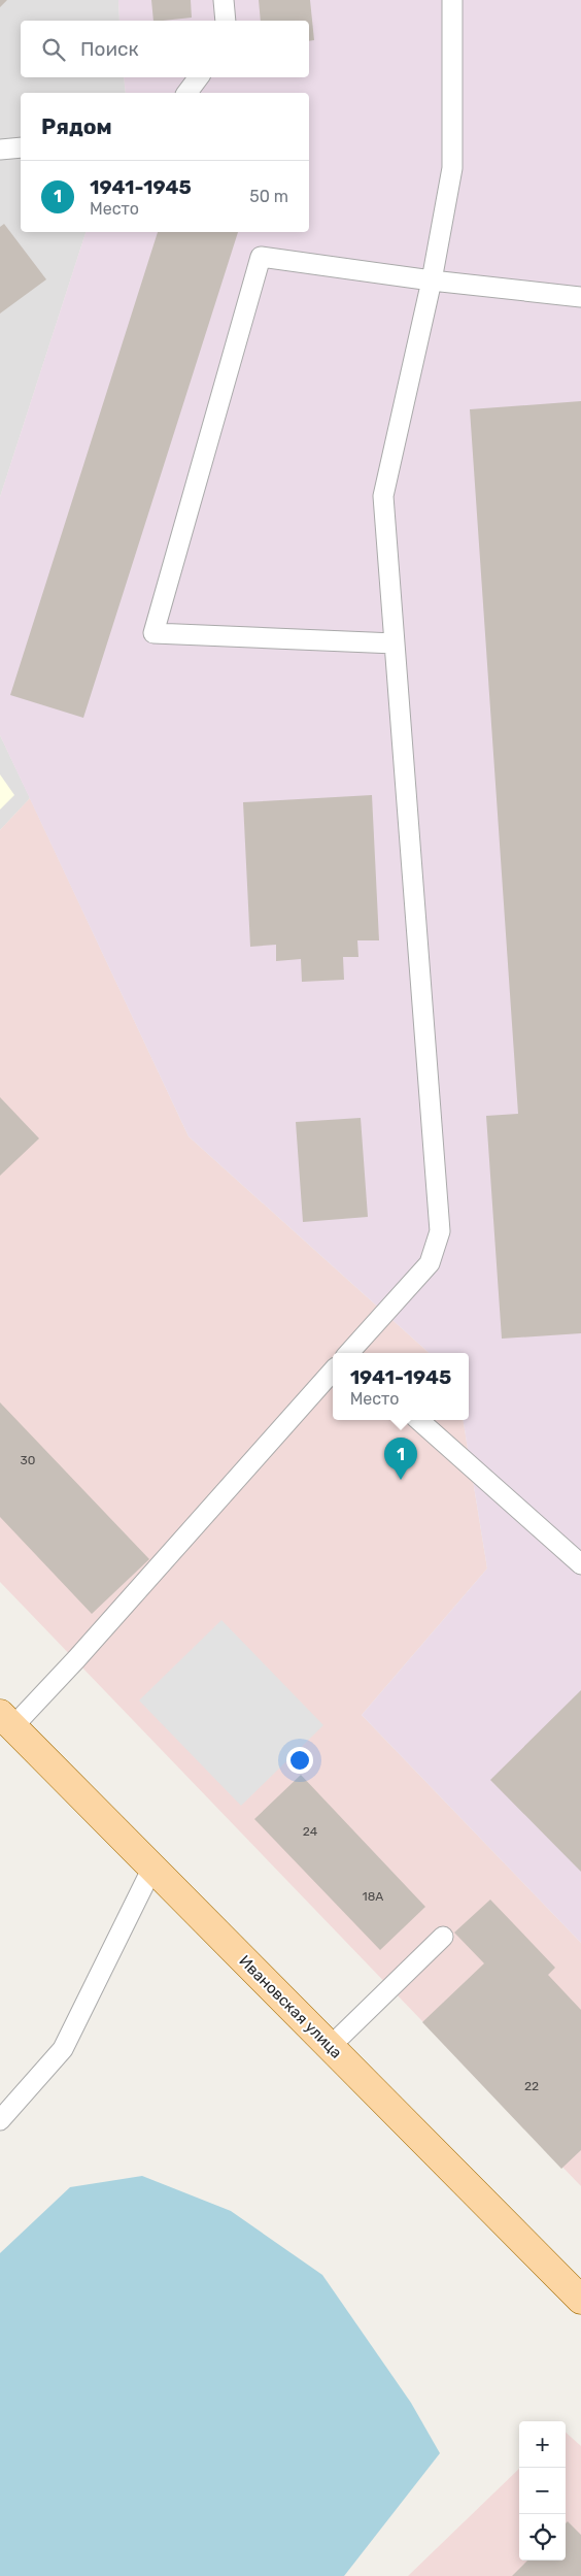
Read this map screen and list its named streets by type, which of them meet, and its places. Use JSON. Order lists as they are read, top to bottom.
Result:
{
  "streets": {
    "main road": ["Ивановская улица"]
  },
  "house_numbers": [
    "30",
    "24",
    "18А",
    "22"
  ],
  "page": {
    "search": "Поиск",
    "heading": "Рядом",
    "list": [
      {
        "mark": "1",
        "name": "1941-1945",
        "note": "Место",
        "value": "50 m"
      }
    ],
    "popup": ["1941-1945", "Место"],
    "pins": "1",
    "map_buttons": ["+", "−"]
  }
}
